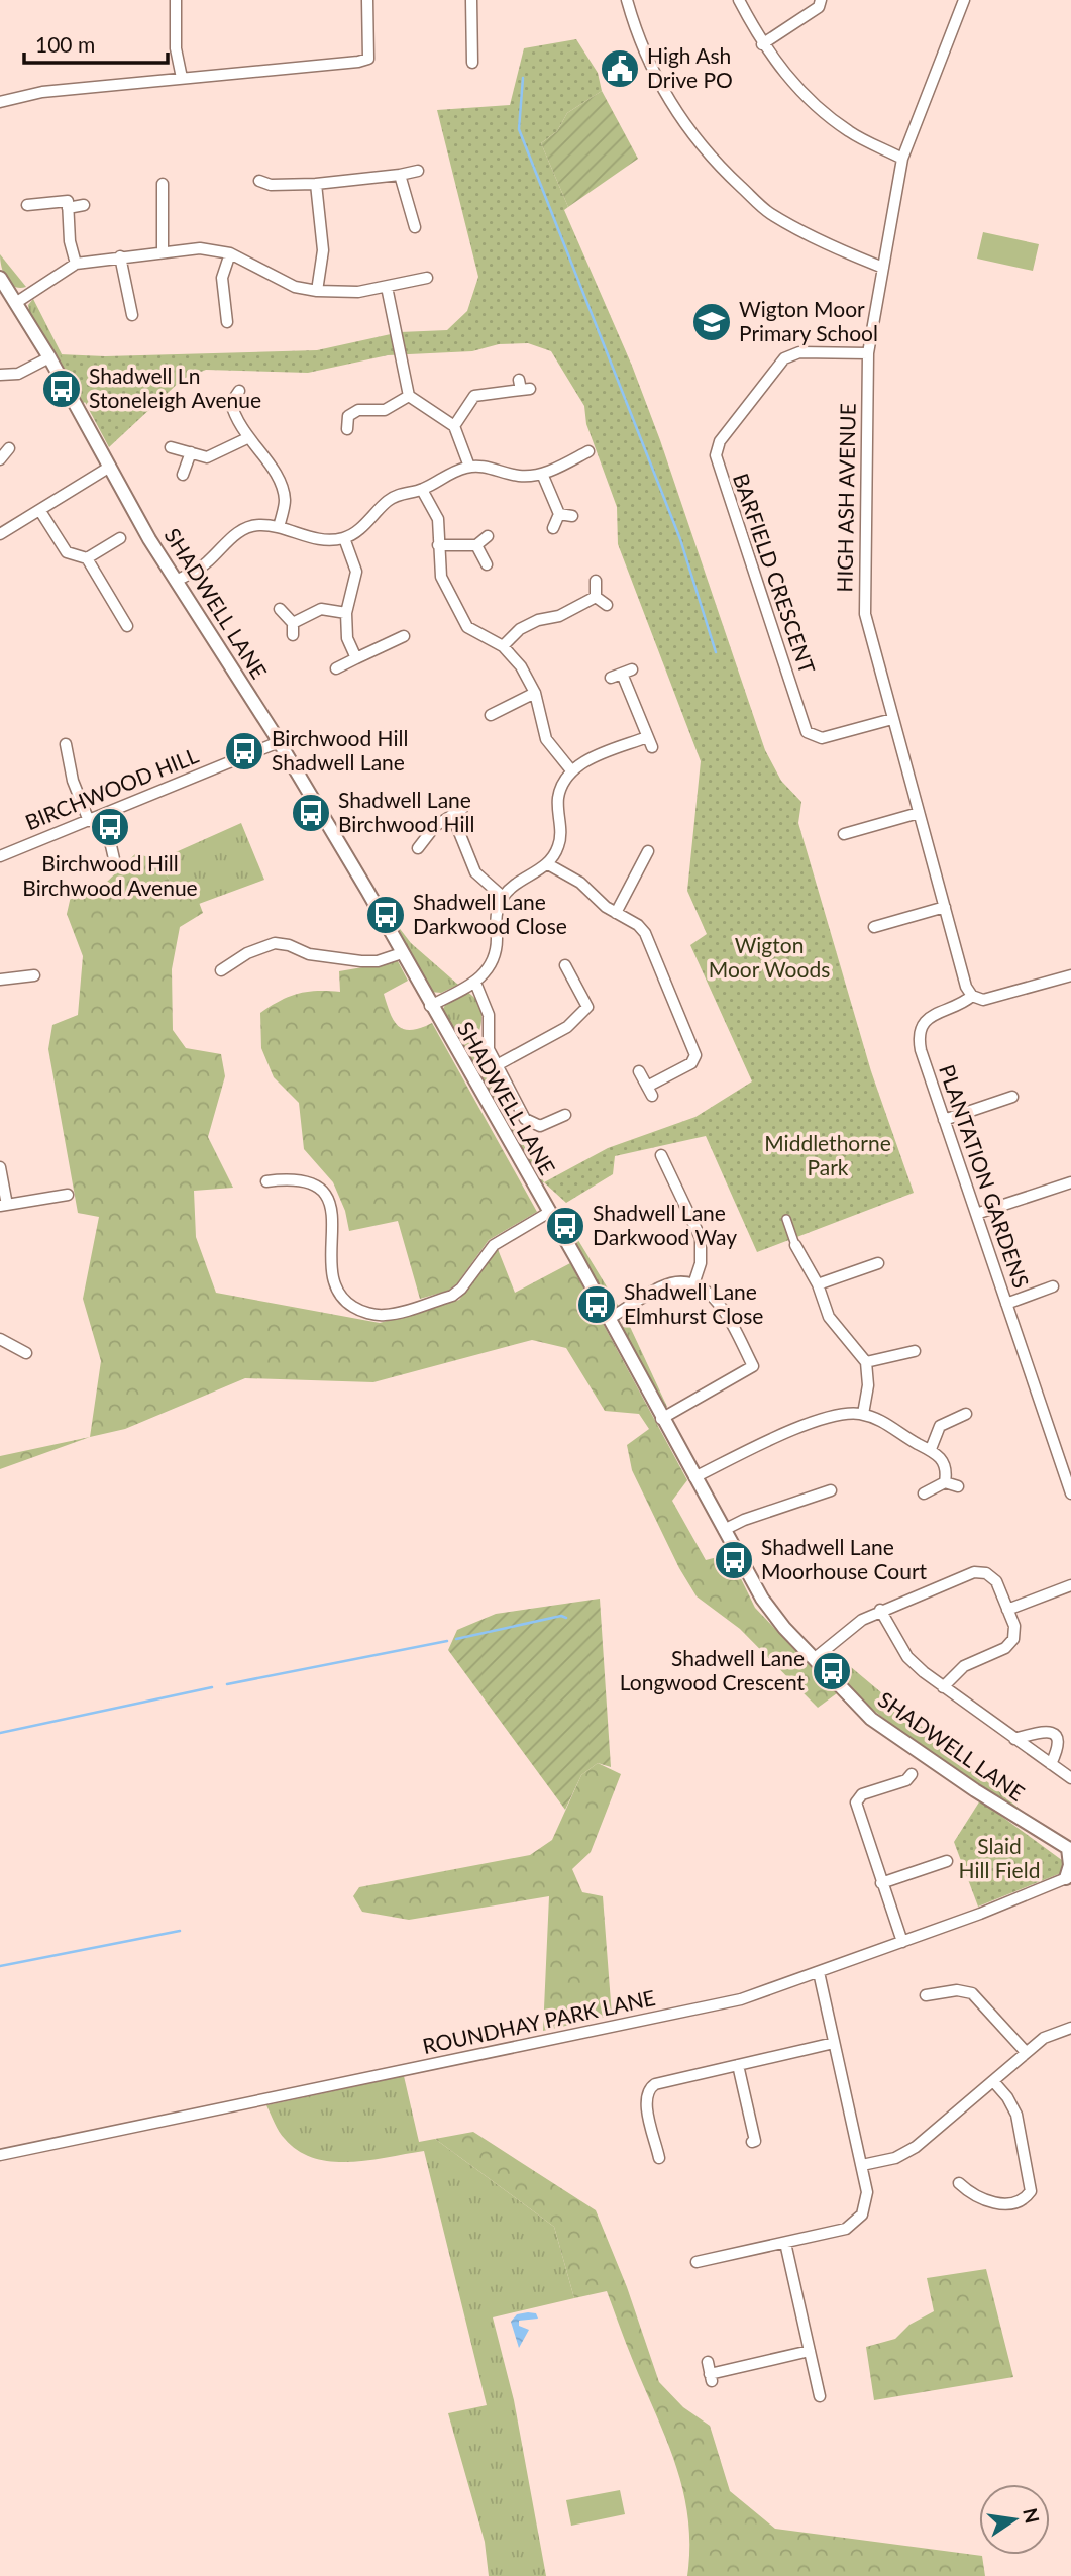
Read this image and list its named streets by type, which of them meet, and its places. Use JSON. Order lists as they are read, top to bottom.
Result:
{
  "streets": {
    "street": [
      "HIGH ASH AVENUE",
      "BARFIELD CRESCENT",
      "SHADWELL LANE",
      "BIRCHWOOD HILL",
      "PLANTATION GARDENS",
      "ROUNDHAY PARK LANE"
    ]
  },
  "crossings": [
    ["HIGH ASH AVENUE", "BARFIELD CRESCENT"],
    ["HIGH ASH AVENUE", "PLANTATION GARDENS"],
    ["SHADWELL LANE", "BIRCHWOOD HILL"]
  ],
  "parks": ["Wigton Moor Woods", "Middlethorne Park", "Slaid Hill Field"],
  "places": {
    "public building": ["High Ash Drive PO"],
    "school or university": ["Wigton Moor Primary School"],
    "bus stop": [
      "Shadwell Ln Stoneleigh Avenue",
      "Birchwood Hill Shadwell Lane",
      "Shadwell Lane Birchwood Hill",
      "Birchwood Hill Birchwood Avenue",
      "Shadwell Lane Darkwood Close",
      "Shadwell Lane Darkwood Way",
      "Shadwell Lane Elmhurst Close",
      "Shadwell Lane Moorhouse Court",
      "Shadwell Lane Longwood Crescent"
    ]
  },
  "scale_bar": "100 m",
  "north": "right"
}
